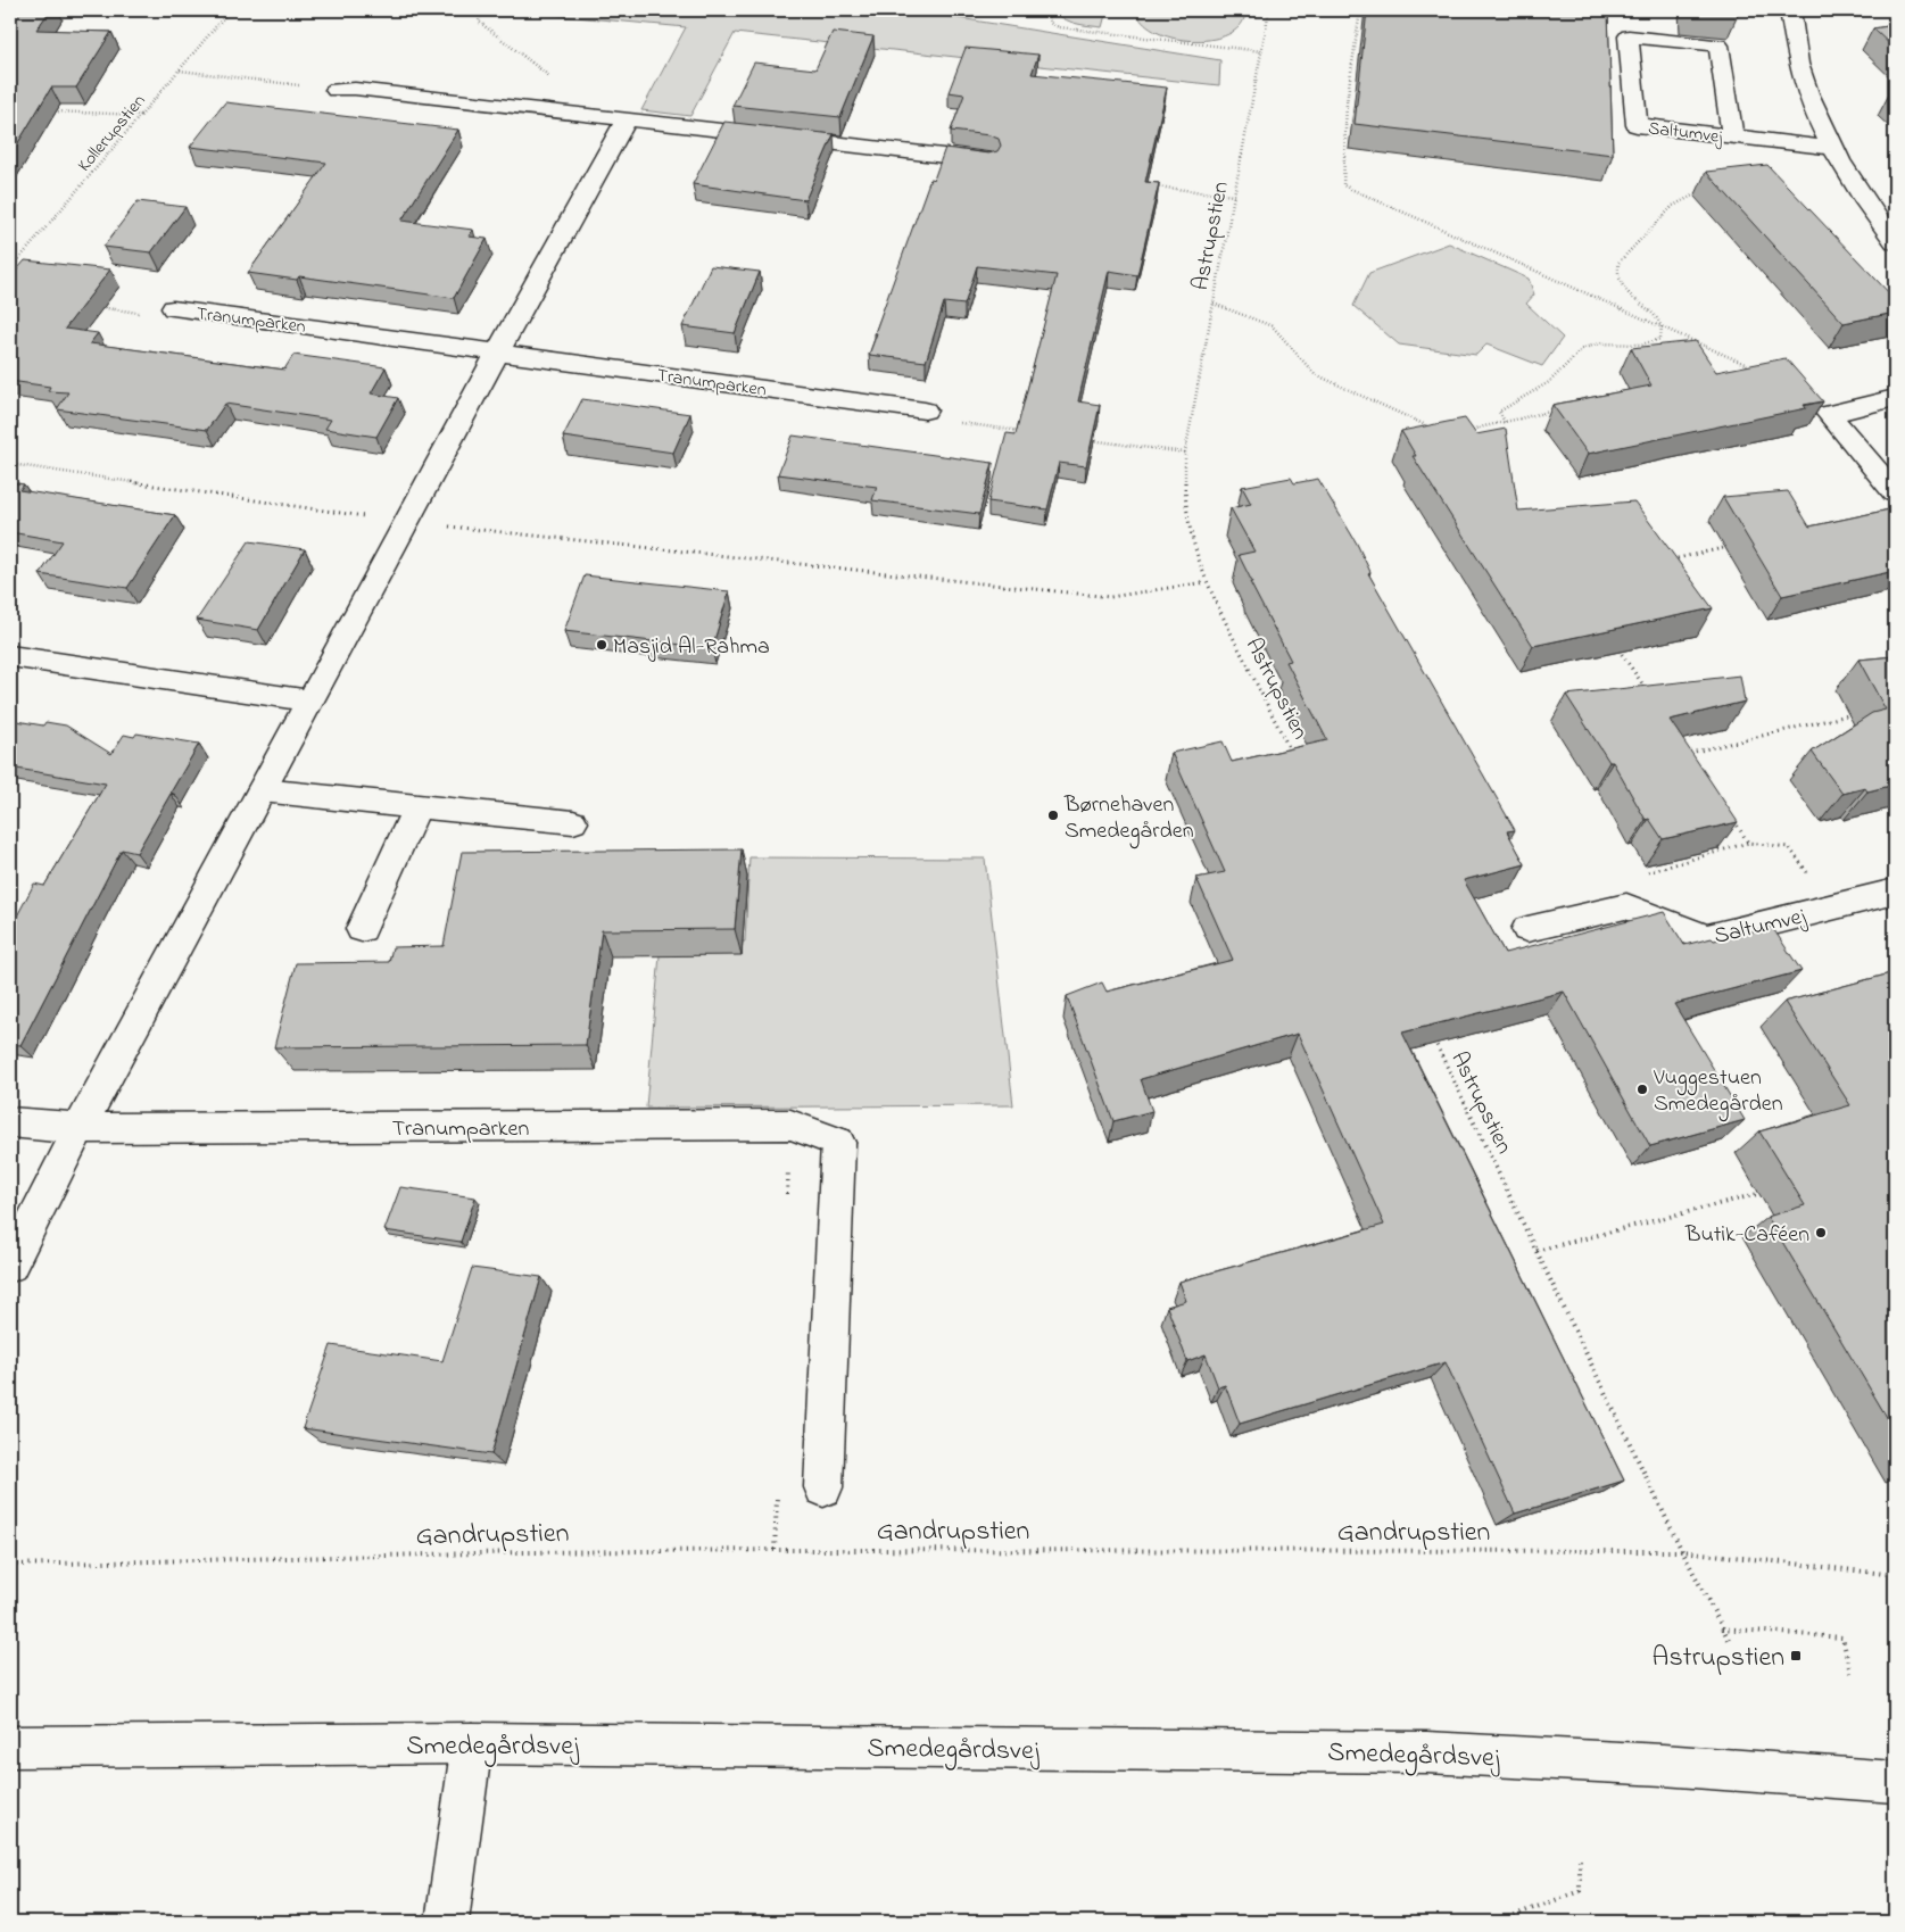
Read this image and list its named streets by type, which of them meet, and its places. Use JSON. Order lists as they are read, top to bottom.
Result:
{
  "streets": {
    "street": ["Saltumvej", "Tranumparken", "Smedegårdsvej"],
    "path": ["Kollerupstien", "Astrupstien", "Gandrupstien"]
  },
  "crossings": [
    ["Astrupstien", "Gandrupstien"]
  ],
  "places": {
    "other": [
      "Masjid Al-Rahma",
      "Børnehaven Smedegården",
      "Vuggestuen Smedegården",
      "Butik-Caféen"
    ],
    "transit": ["Astrupstien"]
  }
}
